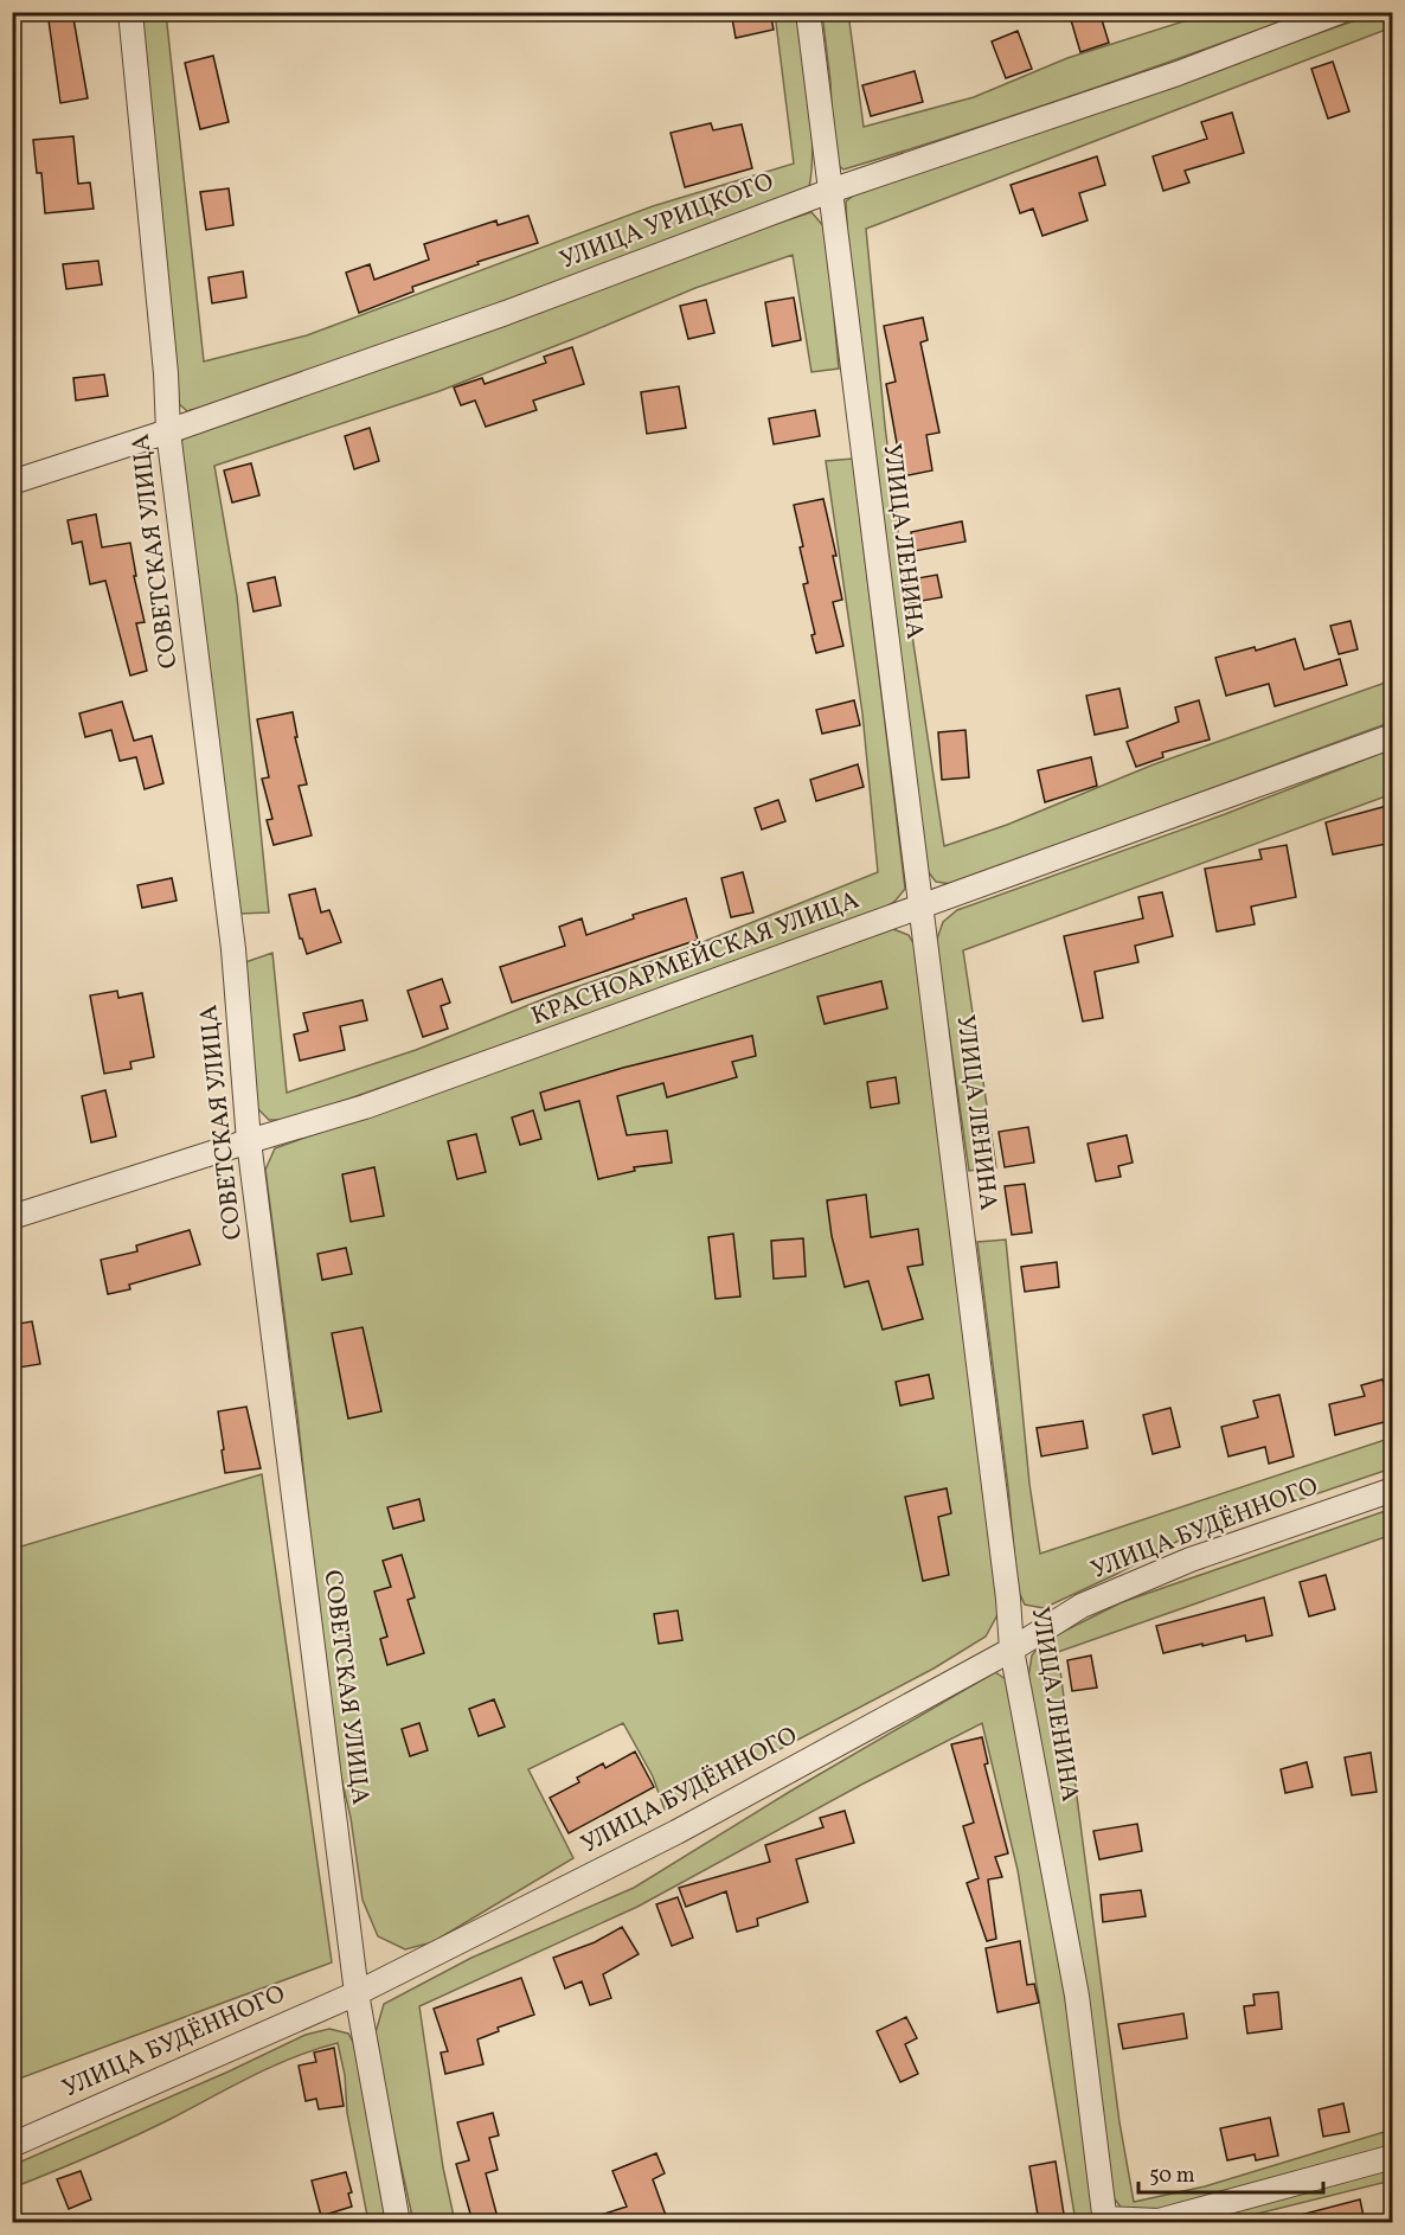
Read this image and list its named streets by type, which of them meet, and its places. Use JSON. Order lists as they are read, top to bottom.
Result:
{
  "streets": {
    "street": [
      "УЛИЦА УРИЦКОГО",
      "УЛИЦА ЛЕНИНА",
      "СОВЕТСКАЯ УЛИЦА",
      "КРАСНОАРМЕЙСКАЯ УЛИЦА",
      "УЛИЦА БУДЁННОГО"
    ]
  },
  "crossings": [
    ["УЛИЦА УРИЦКОГО", "УЛИЦА ЛЕНИНА"],
    ["УЛИЦА УРИЦКОГО", "СОВЕТСКАЯ УЛИЦА"],
    ["УЛИЦА ЛЕНИНА", "КРАСНОАРМЕЙСКАЯ УЛИЦА"],
    ["УЛИЦА ЛЕНИНА", "УЛИЦА БУДЁННОГО"],
    ["СОВЕТСКАЯ УЛИЦА", "КРАСНОАРМЕЙСКАЯ УЛИЦА"],
    ["СОВЕТСКАЯ УЛИЦА", "УЛИЦА БУДЁННОГО"]
  ],
  "scale_bar": "50 m"
}
